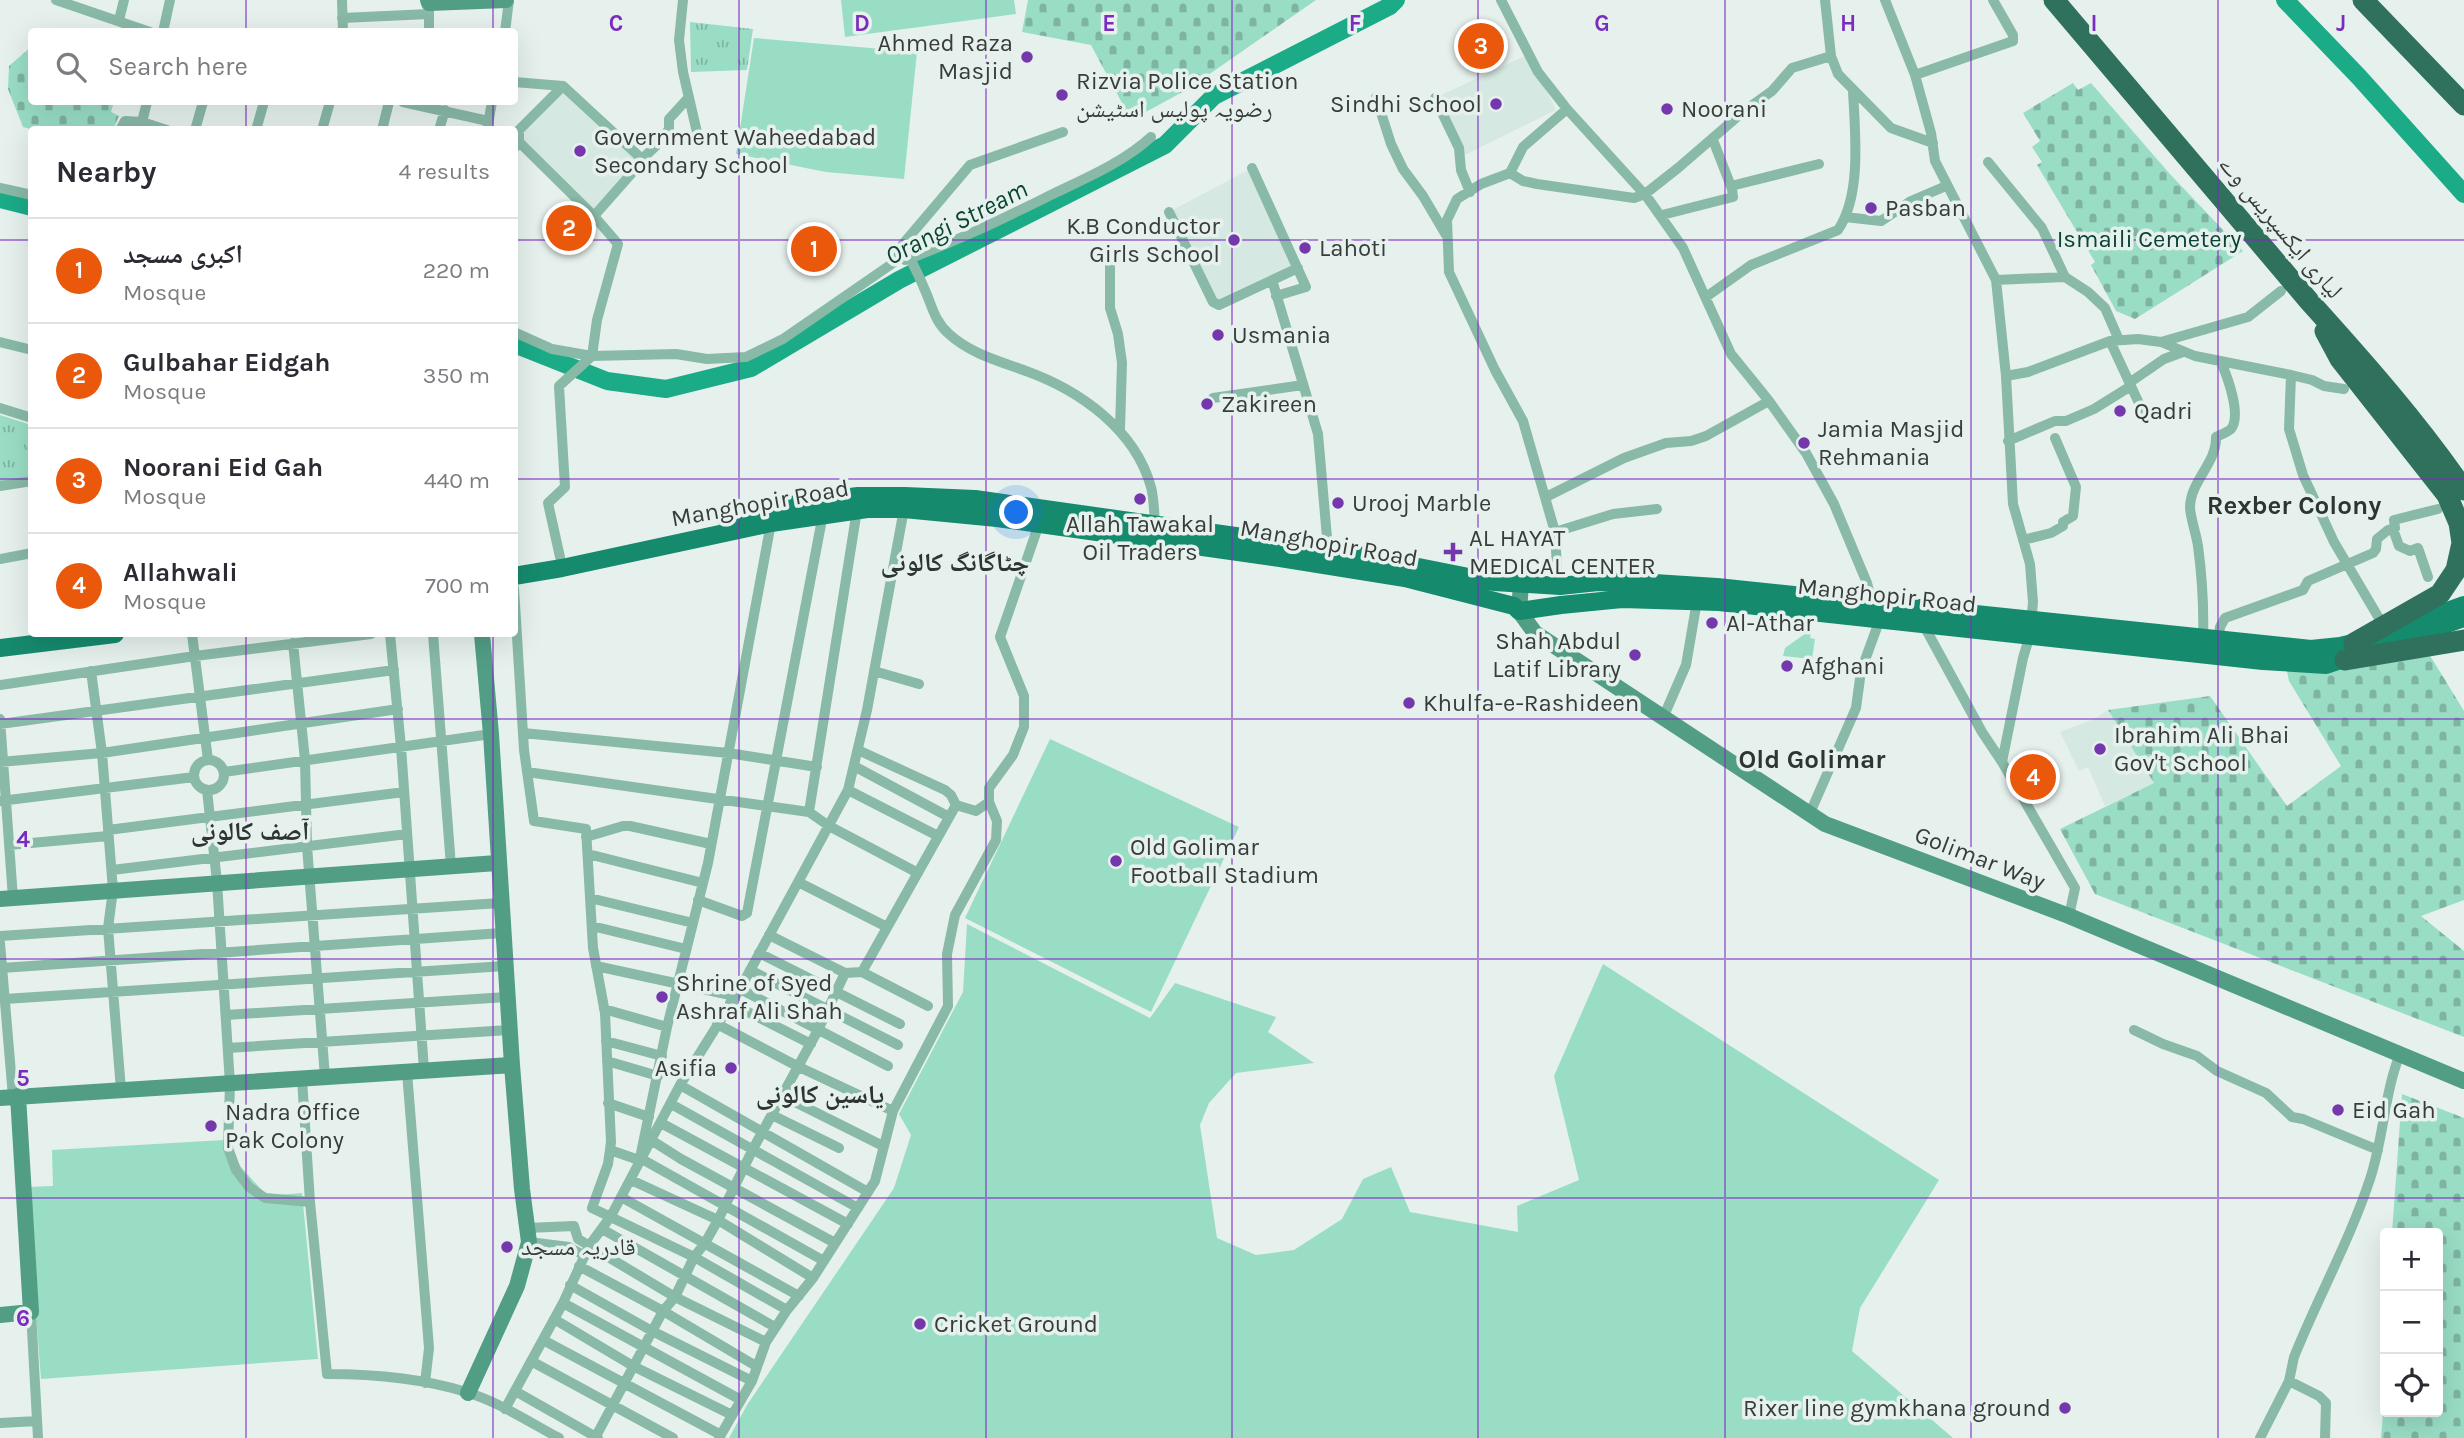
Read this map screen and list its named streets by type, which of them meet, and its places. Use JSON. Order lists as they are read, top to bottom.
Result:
{
  "streets": {
    "highway": ["لیاری ایکسپریس وے"],
    "main road": ["Manghopir Road"],
    "street": ["Golimar Way"]
  },
  "crossings": [
    ["Manghopir Road", "Golimar Way"]
  ],
  "districts": [
    "Rexber Colony",
    "چٹاگانگ کالونی",
    "Old Golimar",
    "آصف کالونی",
    "یاسین کالونی"
  ],
  "water": ["Orangi Stream"],
  "parks": ["Ismaili Cemetery"],
  "places": {
    "other": [
      "Ahmed Raza Masjid",
      "Rizvia Police Station رضویہ پولیس اسٹیشن",
      "Sindhi School",
      "Noorani",
      "Government Waheedabad Secondary School",
      "Pasban",
      "K.B Conductor Girls School",
      "Lahoti",
      "Usmania",
      "Zakireen",
      "Qadri",
      "Jamia Masjid Rehmania",
      "Allah Tawakal Oil Traders",
      "Urooj Marble",
      "Al-Athar",
      "Shah Abdul Latif Library",
      "Afghani",
      "Khulfa-e-Rashideen",
      "Ibrahim Ali Bhai Gov't School",
      "Old Golimar Football Stadium",
      "Shrine of Syed Ashraf Ali Shah",
      "Asifia",
      "Eid Gah",
      "Nadra Office Pak Colony",
      "قادریہ مسجد",
      "Cricket Ground",
      "Rixer line gymkhana ground"
    ],
    "health": ["AL HAYAT MEDICAL CENTER"]
  },
  "page": {
    "pins": [
      "3",
      "2",
      "1",
      "4"
    ],
    "search": "Search here",
    "heading": ["Nearby", "4 results"],
    "list": [
      {
        "mark": "1",
        "name": "اکبری مسجد",
        "note": "Mosque",
        "value": "220 m"
      },
      {
        "mark": "2",
        "name": "Gulbahar Eidgah",
        "note": "Mosque",
        "value": "350 m"
      },
      {
        "mark": "3",
        "name": "Noorani Eid Gah",
        "note": "Mosque",
        "value": "440 m"
      },
      {
        "mark": "4",
        "name": "Allahwali",
        "note": "Mosque",
        "value": "700 m"
      }
    ],
    "map_buttons": ["+", "−"]
  },
  "grid": {
    "columns": [
      "C",
      "D",
      "E",
      "F",
      "G",
      "H",
      "I",
      "J"
    ],
    "rows": ["4", "5", "6"]
  }
}
